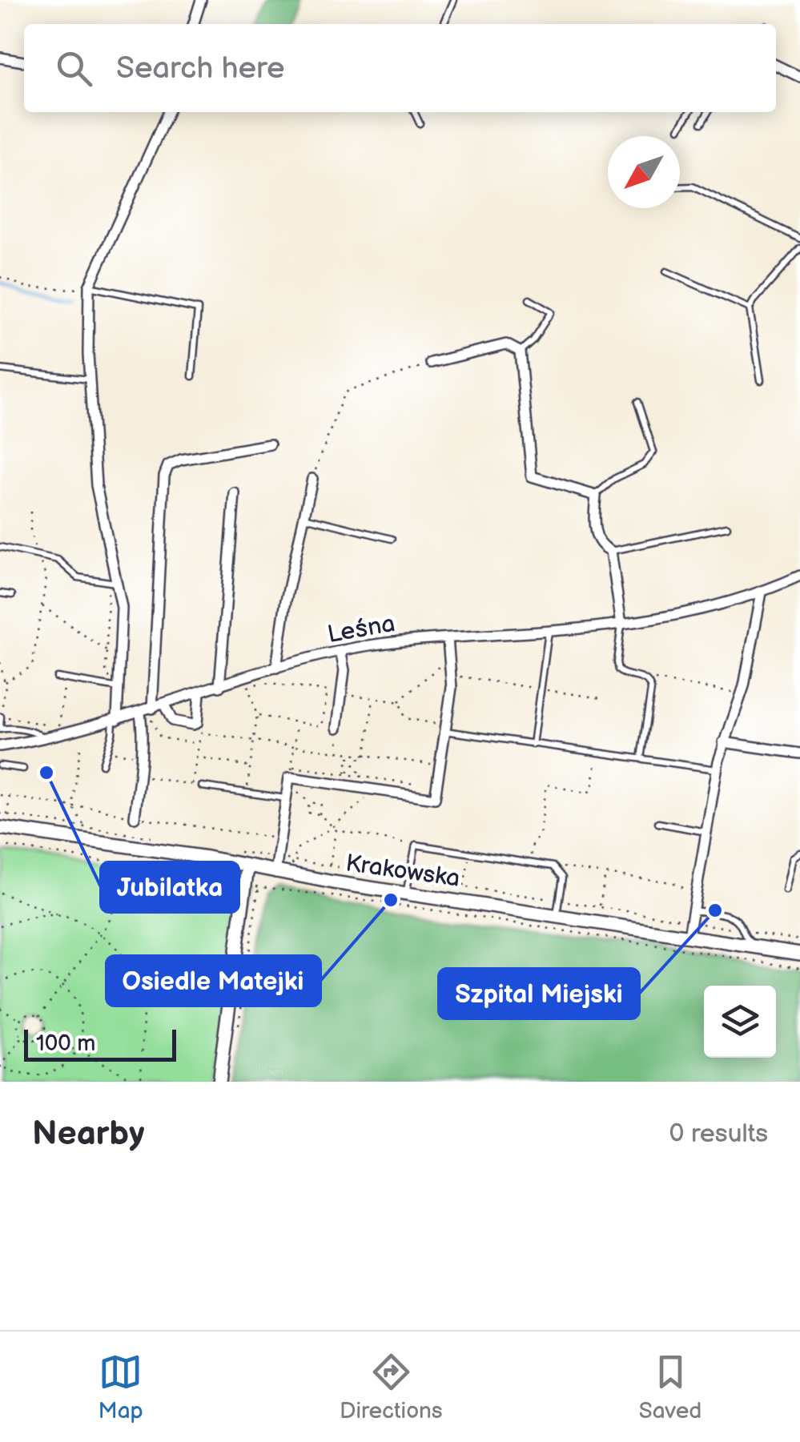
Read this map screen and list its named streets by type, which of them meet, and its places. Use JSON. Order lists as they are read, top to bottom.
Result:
{
  "streets": {
    "street": ["Leśna", "Krakowska"]
  },
  "places": ["Jubilatka", "Osiedle Matejki", "Szpital Miejski"],
  "scale_bar": "100 m",
  "north": "bottom left",
  "page": {
    "search": "Search here",
    "scale": "100 m",
    "heading": ["Nearby", "0 results"],
    "nav": ["Map", "Directions", "Saved"]
  }
}
